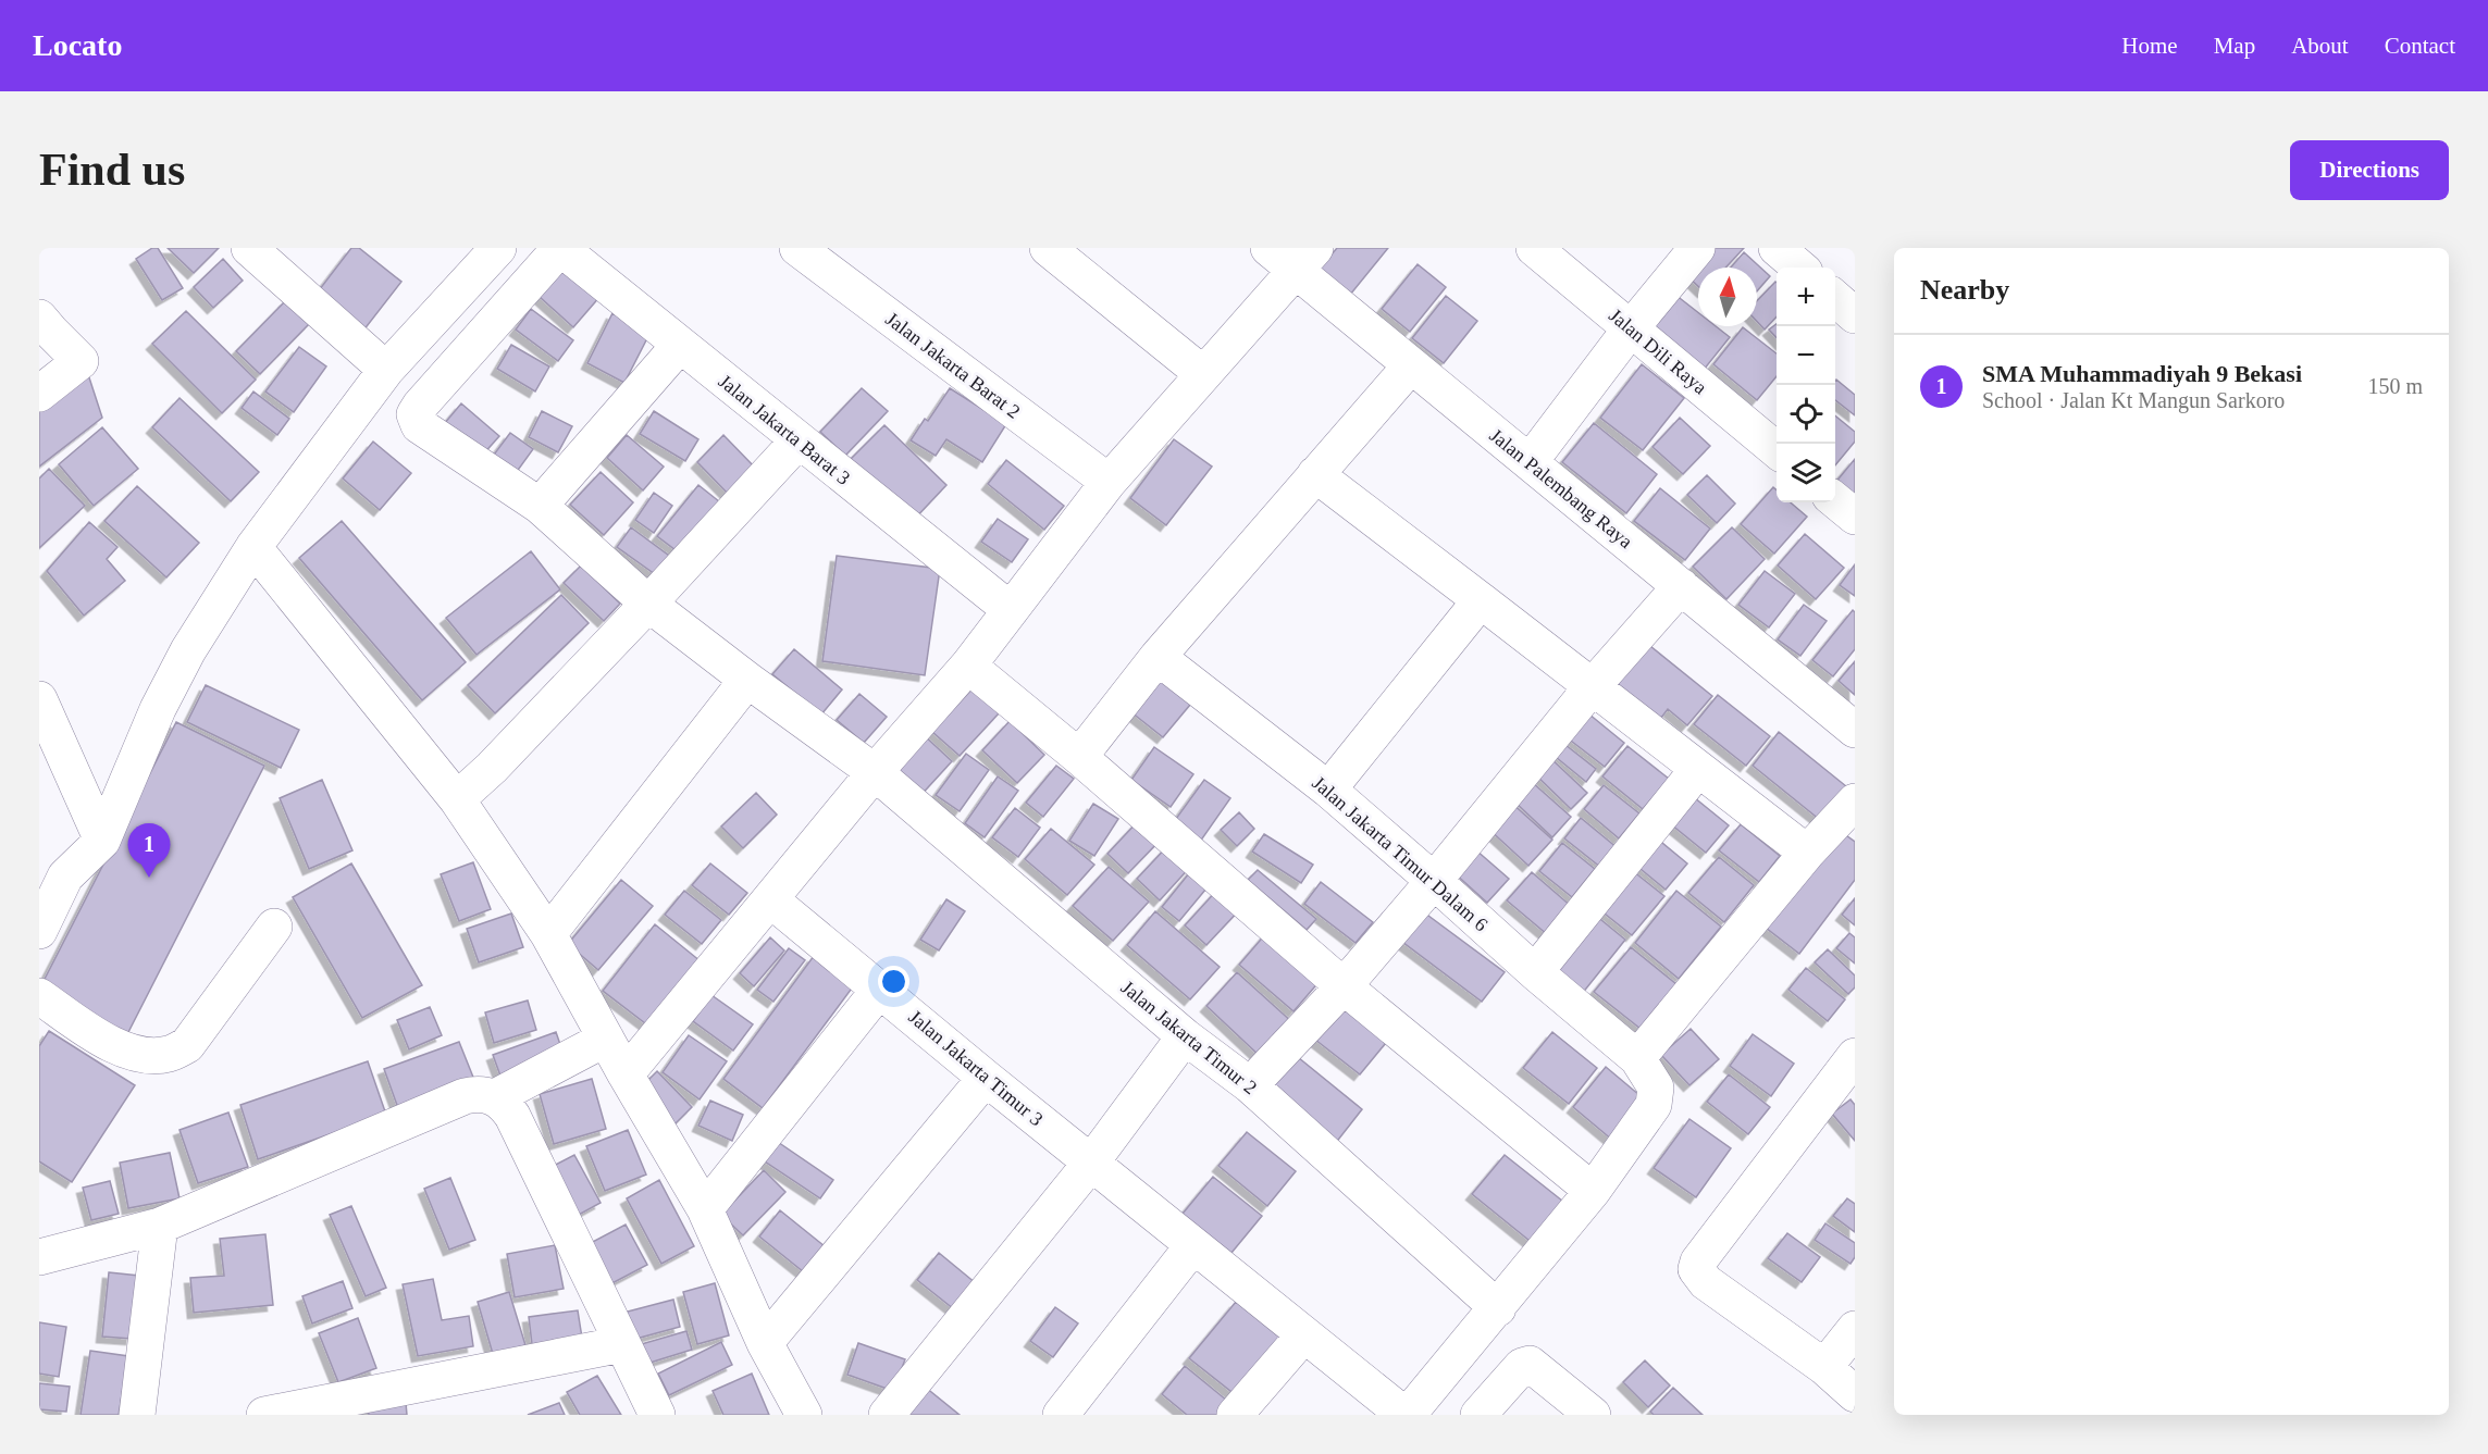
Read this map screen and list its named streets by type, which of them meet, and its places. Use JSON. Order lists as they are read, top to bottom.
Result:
{
  "streets": {
    "street": [
      "Jalan Dili Raya",
      "Jalan Jakarta Barat 2",
      "Jalan Jakarta Barat 3",
      "Jalan Palembang Raya",
      "Jalan Jakarta Timur Dalam 6",
      "Jalan Jakarta Timur 2",
      "Jalan Jakarta Timur 3"
    ]
  },
  "crossings": [
    ["Jalan Jakarta Barat 3", "Jalan Jakarta Timur 2"],
    ["Jalan Jakarta Timur Dalam 6", "Jalan Jakarta Timur 2"],
    ["Jalan Jakarta Timur Dalam 6", "Jalan Jakarta Timur 3"]
  ],
  "north": "top",
  "page": {
    "header": "Locato",
    "nav": [
      "Home",
      "Map",
      "About",
      "Contact"
    ],
    "buttons": "Directions",
    "title": "Find us",
    "heading": "Nearby",
    "map_buttons": ["+", "−"],
    "list": [
      {
        "mark": "1",
        "name": "SMA Muhammadiyah 9 Bekasi",
        "note": "School · Jalan Kt Mangun Sarkoro",
        "value": "150 m"
      }
    ],
    "pins": "1"
  }
}
